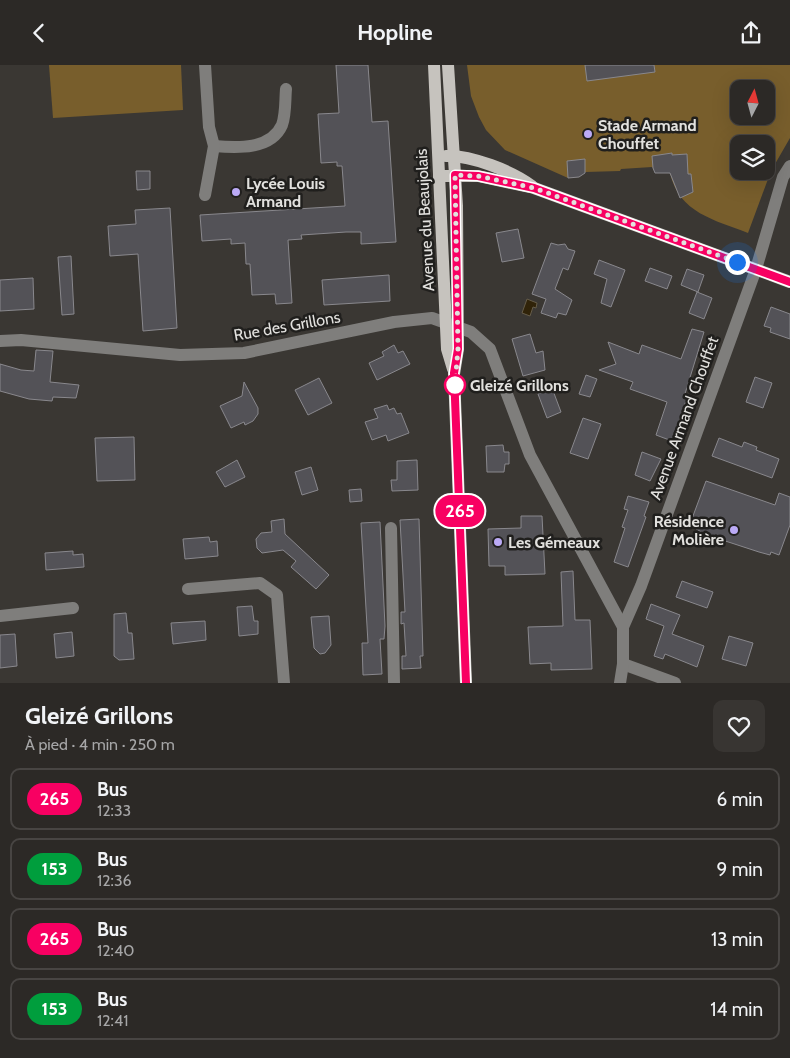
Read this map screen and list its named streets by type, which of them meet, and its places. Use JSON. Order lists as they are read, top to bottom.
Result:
{
  "streets": {
    "main road": ["Avenue du Beaujolais"],
    "street": ["Rue des Grillons", "Avenue Armand Chouffet"]
  },
  "crossings": [
    ["Avenue du Beaujolais", "Rue des Grillons"]
  ],
  "places": [
    "Stade Armand Chouffet",
    "Lycée Louis Armand",
    "Gleizé Grillons",
    "Résidence Molière",
    "Les Gémeaux"
  ],
  "lines": ["bus line 265"],
  "north": "top",
  "page": {
    "header": "Hopline",
    "on_map": "265",
    "heading": ["Gleizé Grillons", "À pied · 4 min · 250 m"],
    "list": [
      {
        "mark": "265",
        "name": "Bus",
        "note": "12:33",
        "value": "6 min"
      },
      {
        "mark": "153",
        "name": "Bus",
        "note": "12:36",
        "value": "9 min"
      },
      {
        "mark": "265",
        "name": "Bus",
        "note": "12:40",
        "value": "13 min"
      },
      {
        "mark": "153",
        "name": "Bus",
        "note": "12:41",
        "value": "14 min"
      }
    ]
  }
}
